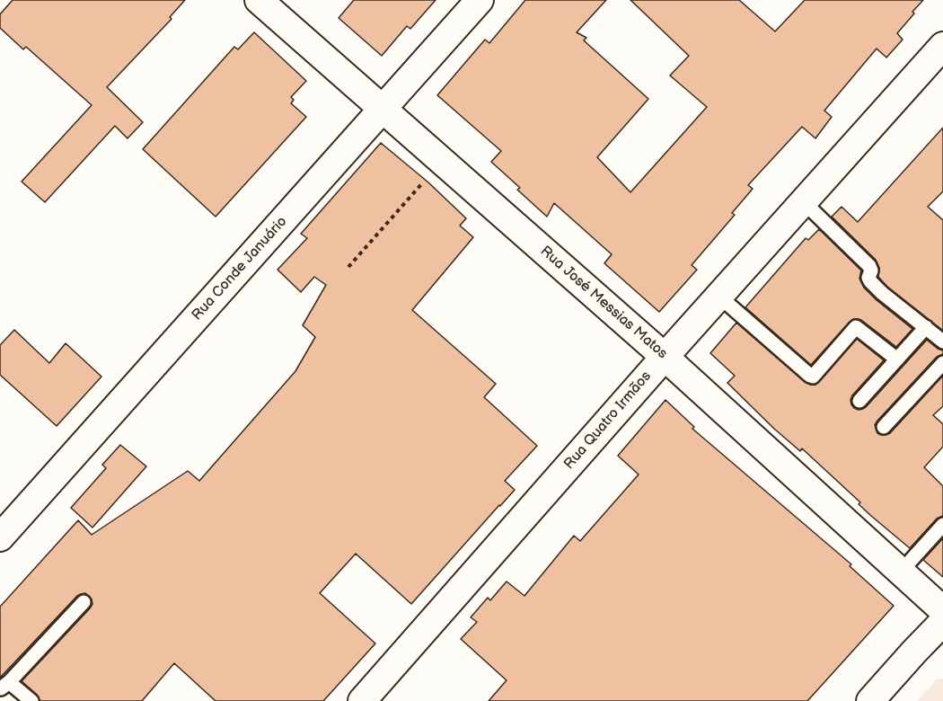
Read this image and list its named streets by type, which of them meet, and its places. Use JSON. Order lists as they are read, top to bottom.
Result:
{
  "streets": {
    "street": ["Rua Conde Januário", "Rua José Messias Matos", "Rua Quatro Irmãos"]
  },
  "crossings": [
    ["Rua Conde Januário", "Rua José Messias Matos"],
    ["Rua José Messias Matos", "Rua Quatro Irmãos"]
  ]
}
